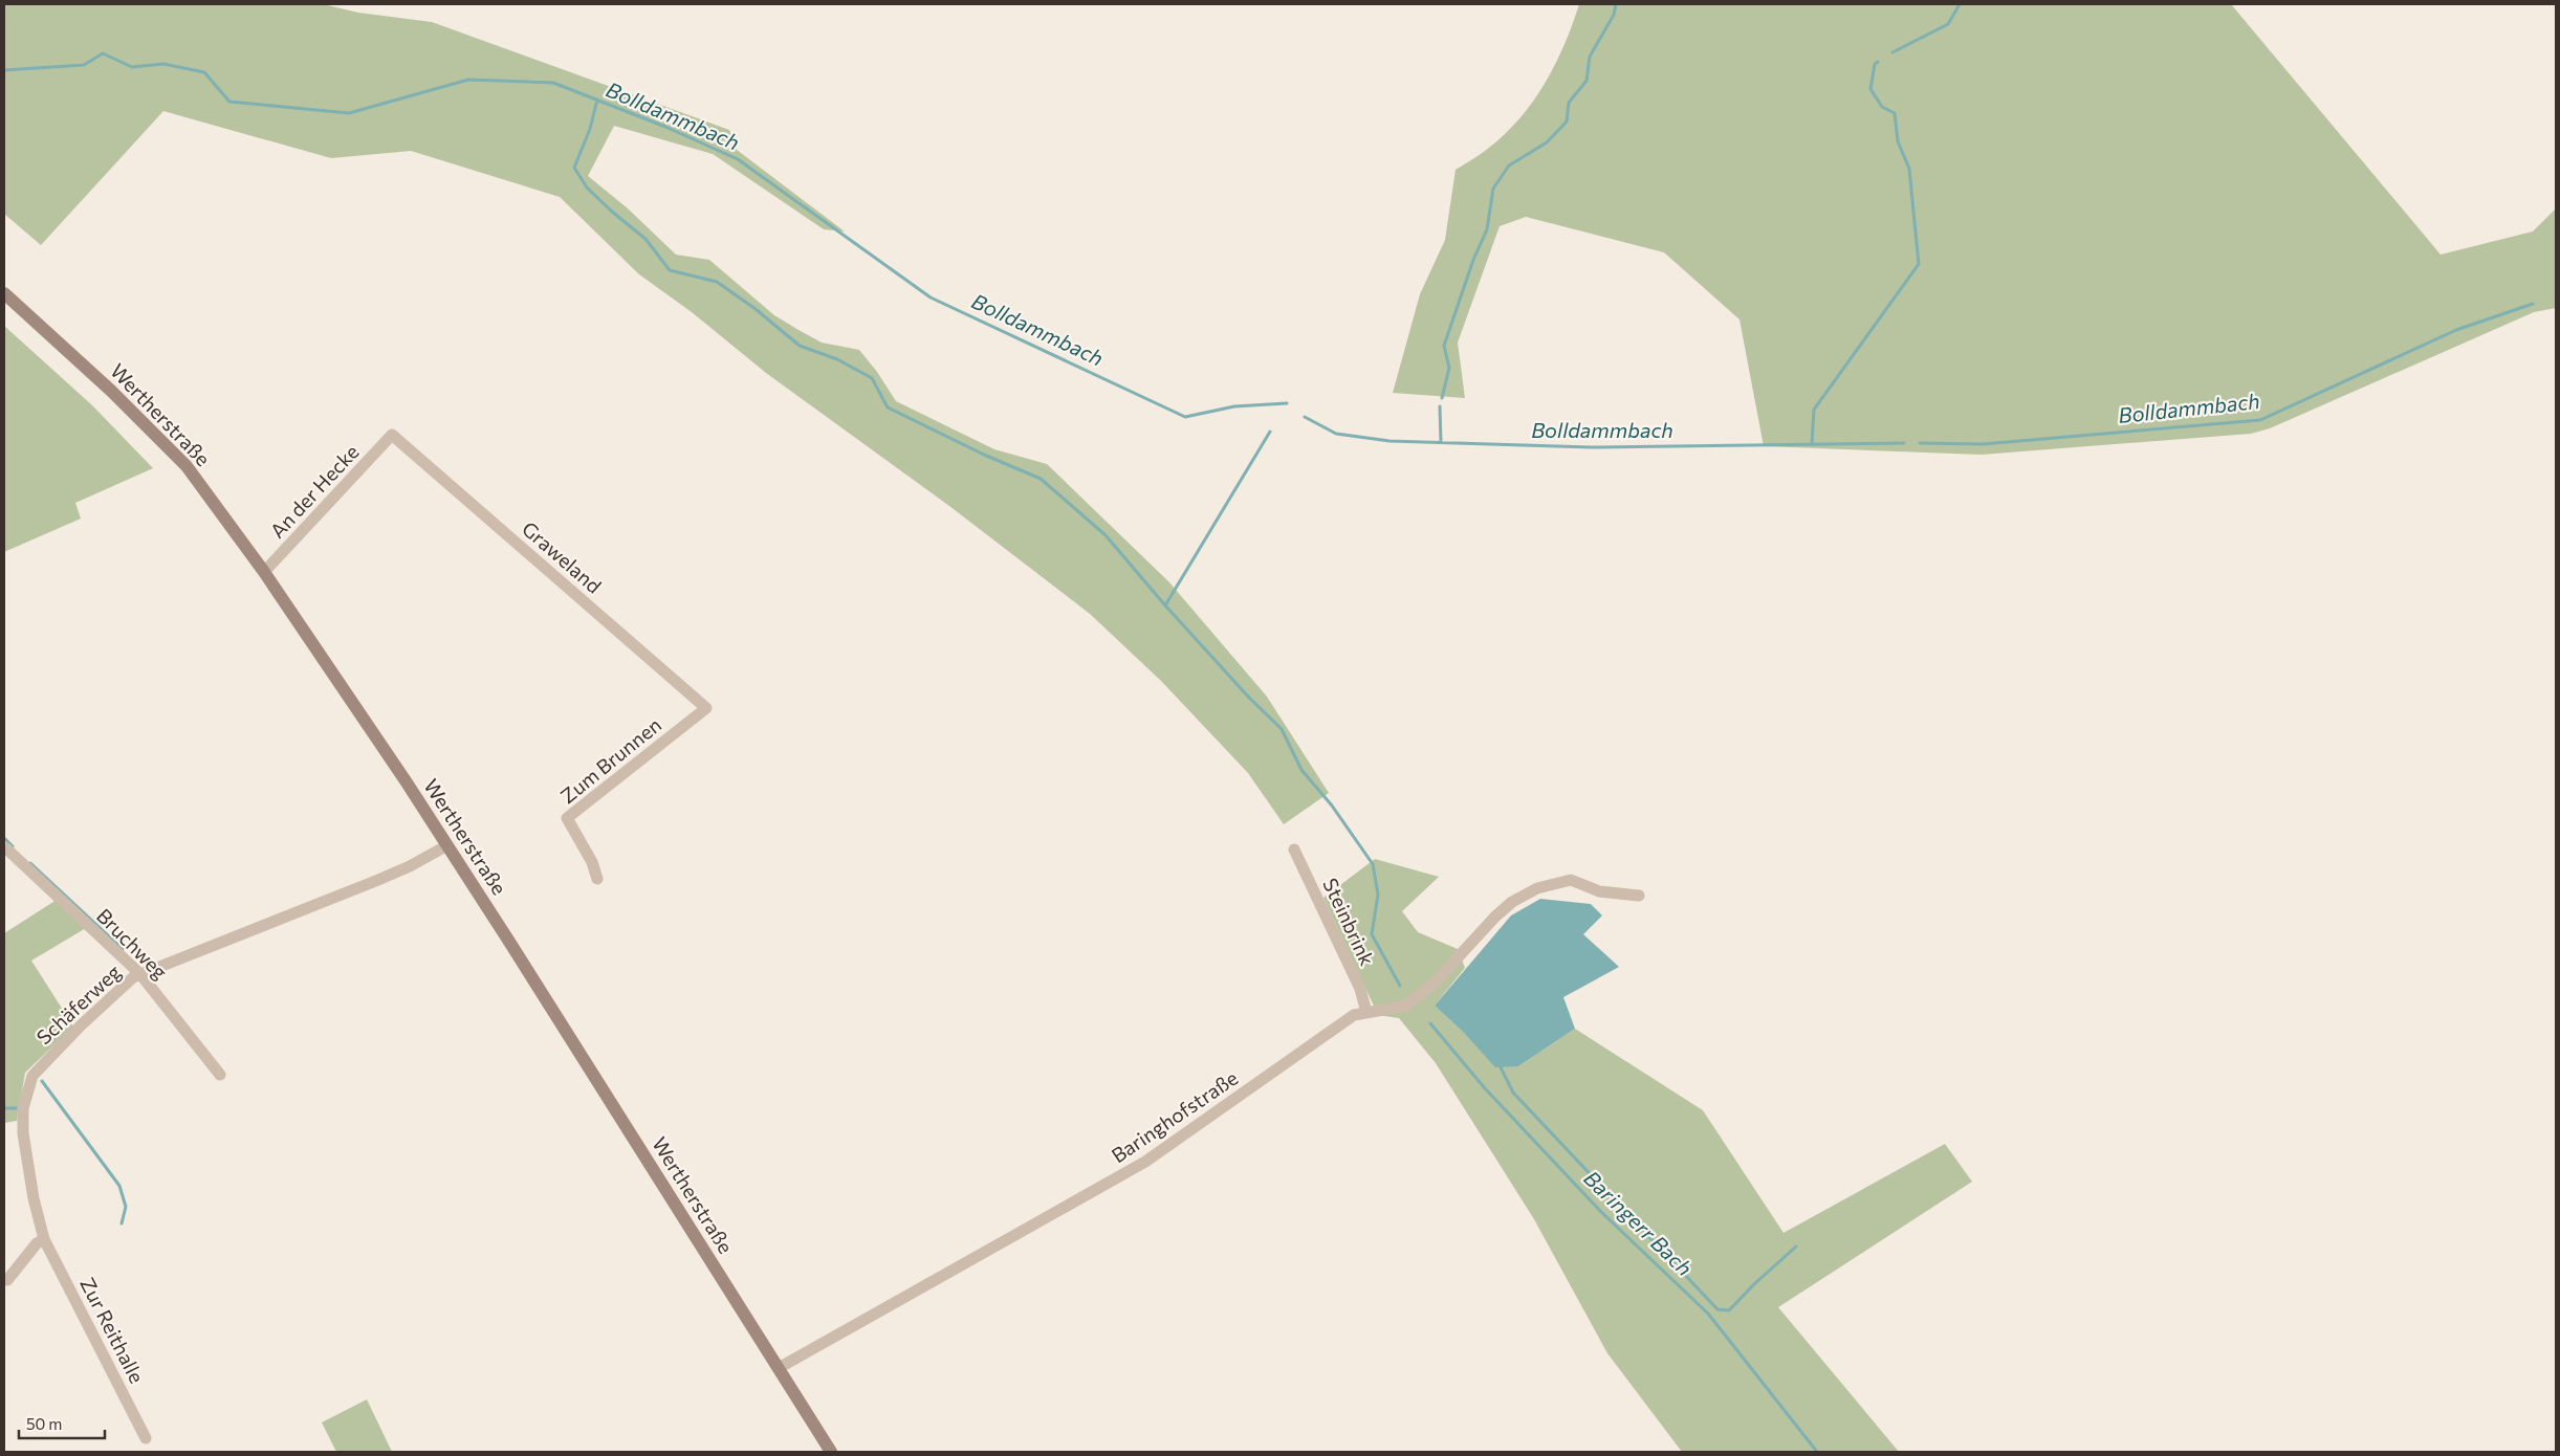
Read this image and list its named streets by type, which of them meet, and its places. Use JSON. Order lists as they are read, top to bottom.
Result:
{
  "streets": {
    "main road": ["Wertherstraße"],
    "street": [
      "An der Hecke",
      "Graweland",
      "Zum Brunnen",
      "Steinbrink",
      "Bruchweg",
      "Schäferweg",
      "Baringhofstraße",
      "Zur Reithalle"
    ]
  },
  "crossings": [
    ["Wertherstraße", "An der Hecke"],
    ["Wertherstraße", "Schäferweg"],
    ["Wertherstraße", "Baringhofstraße"],
    ["An der Hecke", "Graweland"],
    ["Graweland", "Zum Brunnen"],
    ["Steinbrink", "Baringhofstraße"],
    ["Bruchweg", "Schäferweg"],
    ["Schäferweg", "Zur Reithalle"]
  ],
  "water": ["Bolldammbach", "Baringerr Bach"],
  "scale_bar": "50 m"
}
